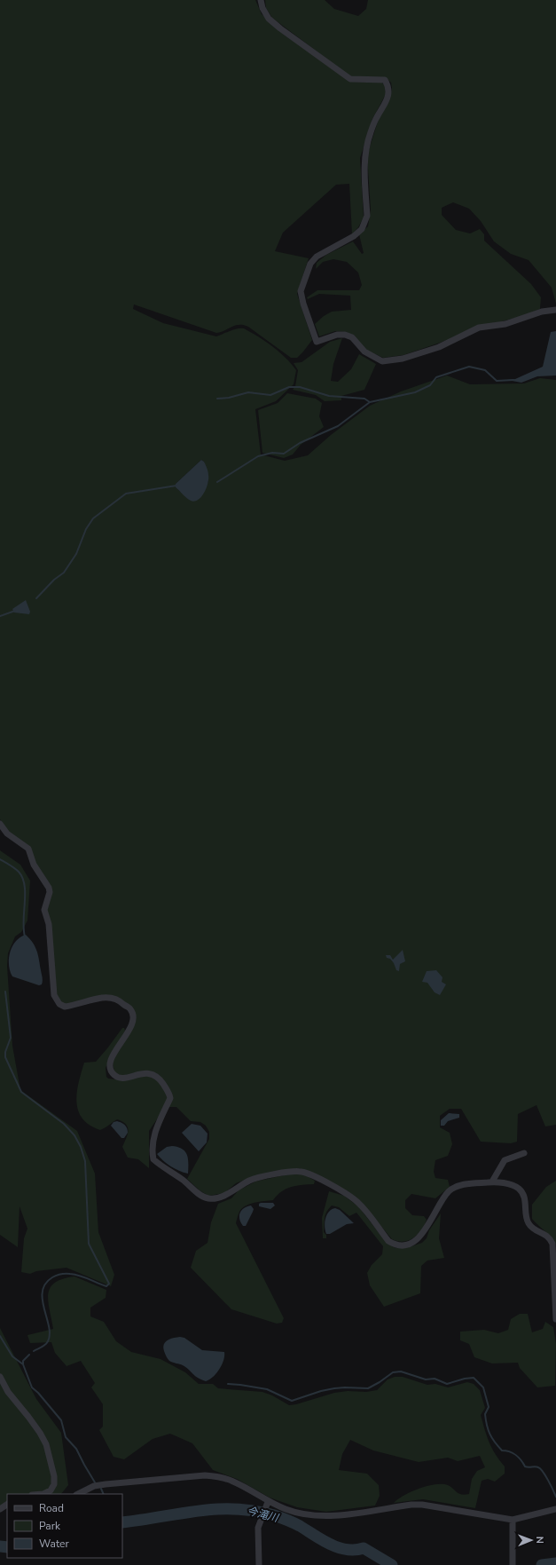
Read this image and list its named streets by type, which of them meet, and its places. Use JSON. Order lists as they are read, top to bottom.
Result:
{
  "water": ["今滝川"],
  "legend": ["Road", "Park", "Water"],
  "north": "right"
}
